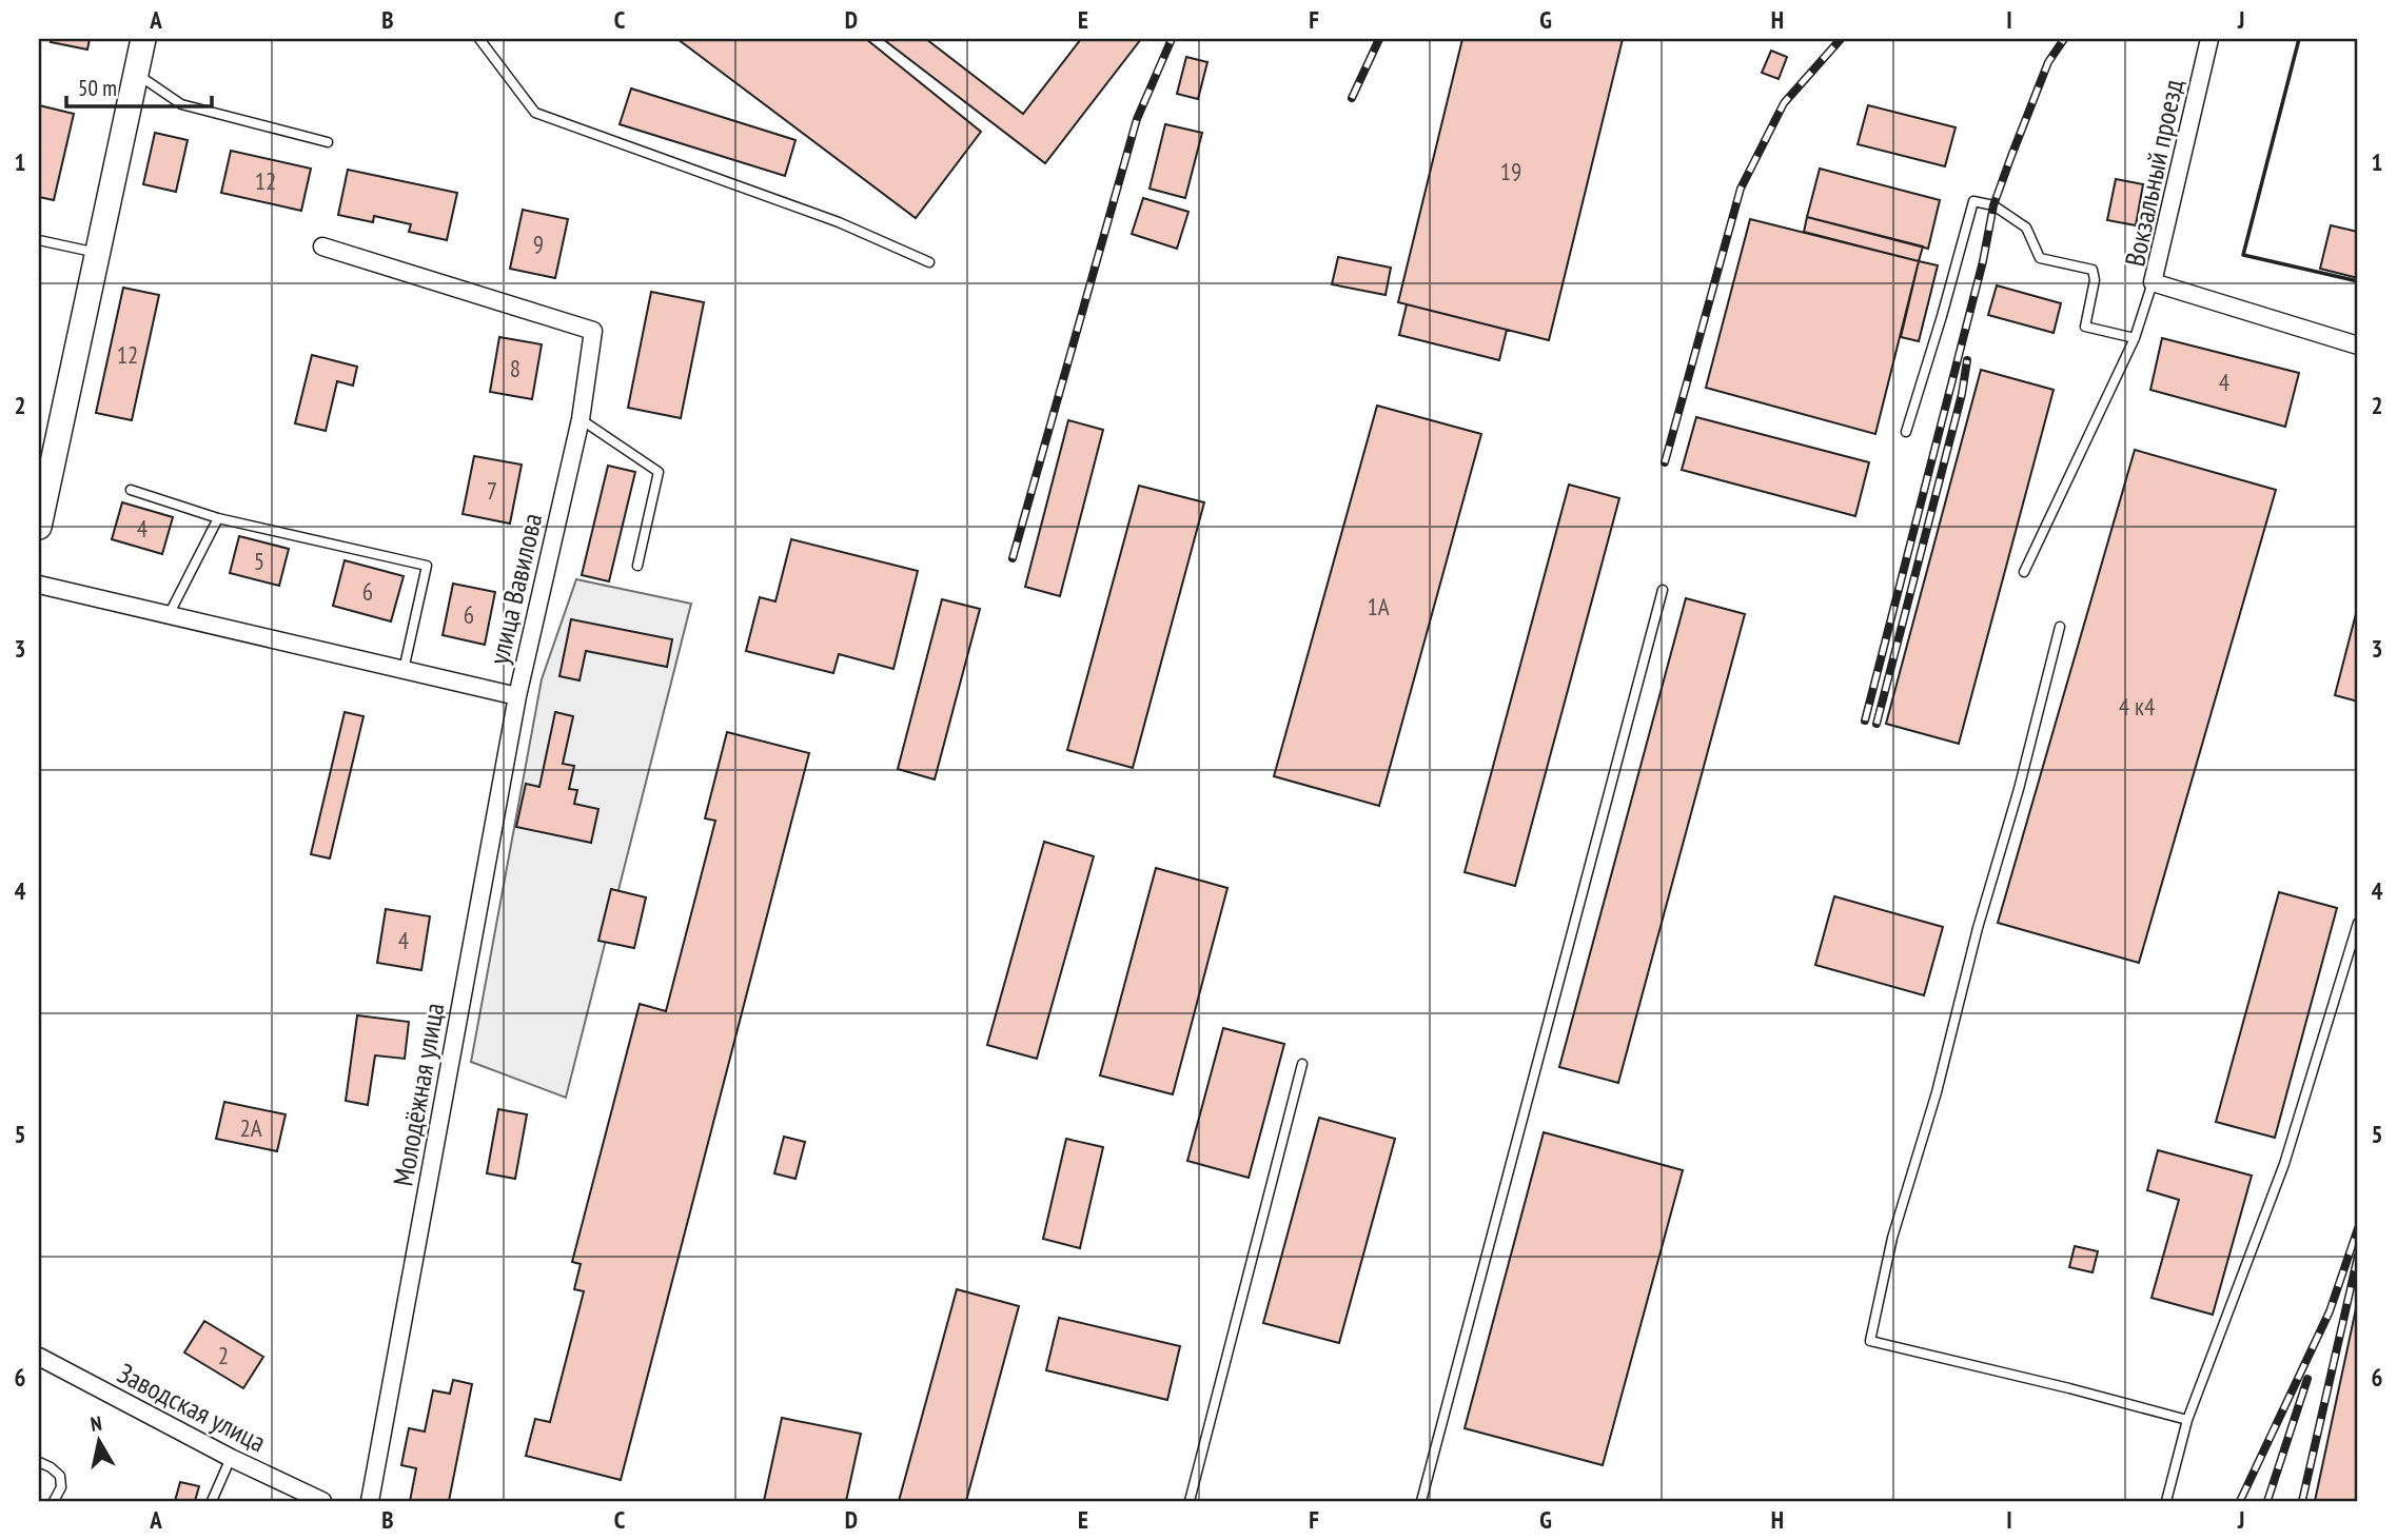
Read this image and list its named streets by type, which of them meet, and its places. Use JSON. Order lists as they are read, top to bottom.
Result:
{
  "streets": {
    "street": [
      "Вокзальный проезд",
      "улица Вавилова",
      "Молодёжная улица",
      "Заводская улица"
    ]
  },
  "crossings": [
    ["улица Вавилова", "Молодёжная улица"]
  ],
  "house_numbers": [
    "19",
    "12",
    "9",
    "12",
    "8",
    "4",
    "7",
    "4",
    "5",
    "6",
    "1А",
    "6",
    "4 к4",
    "4",
    "2А",
    "2"
  ],
  "scale_bar": "50 m",
  "north": "top",
  "grid": {
    "columns": [
      "A",
      "B",
      "C",
      "D",
      "E",
      "F",
      "G",
      "H",
      "I",
      "J"
    ],
    "rows": [
      "1",
      "2",
      "3",
      "4",
      "5",
      "6"
    ]
  }
}
